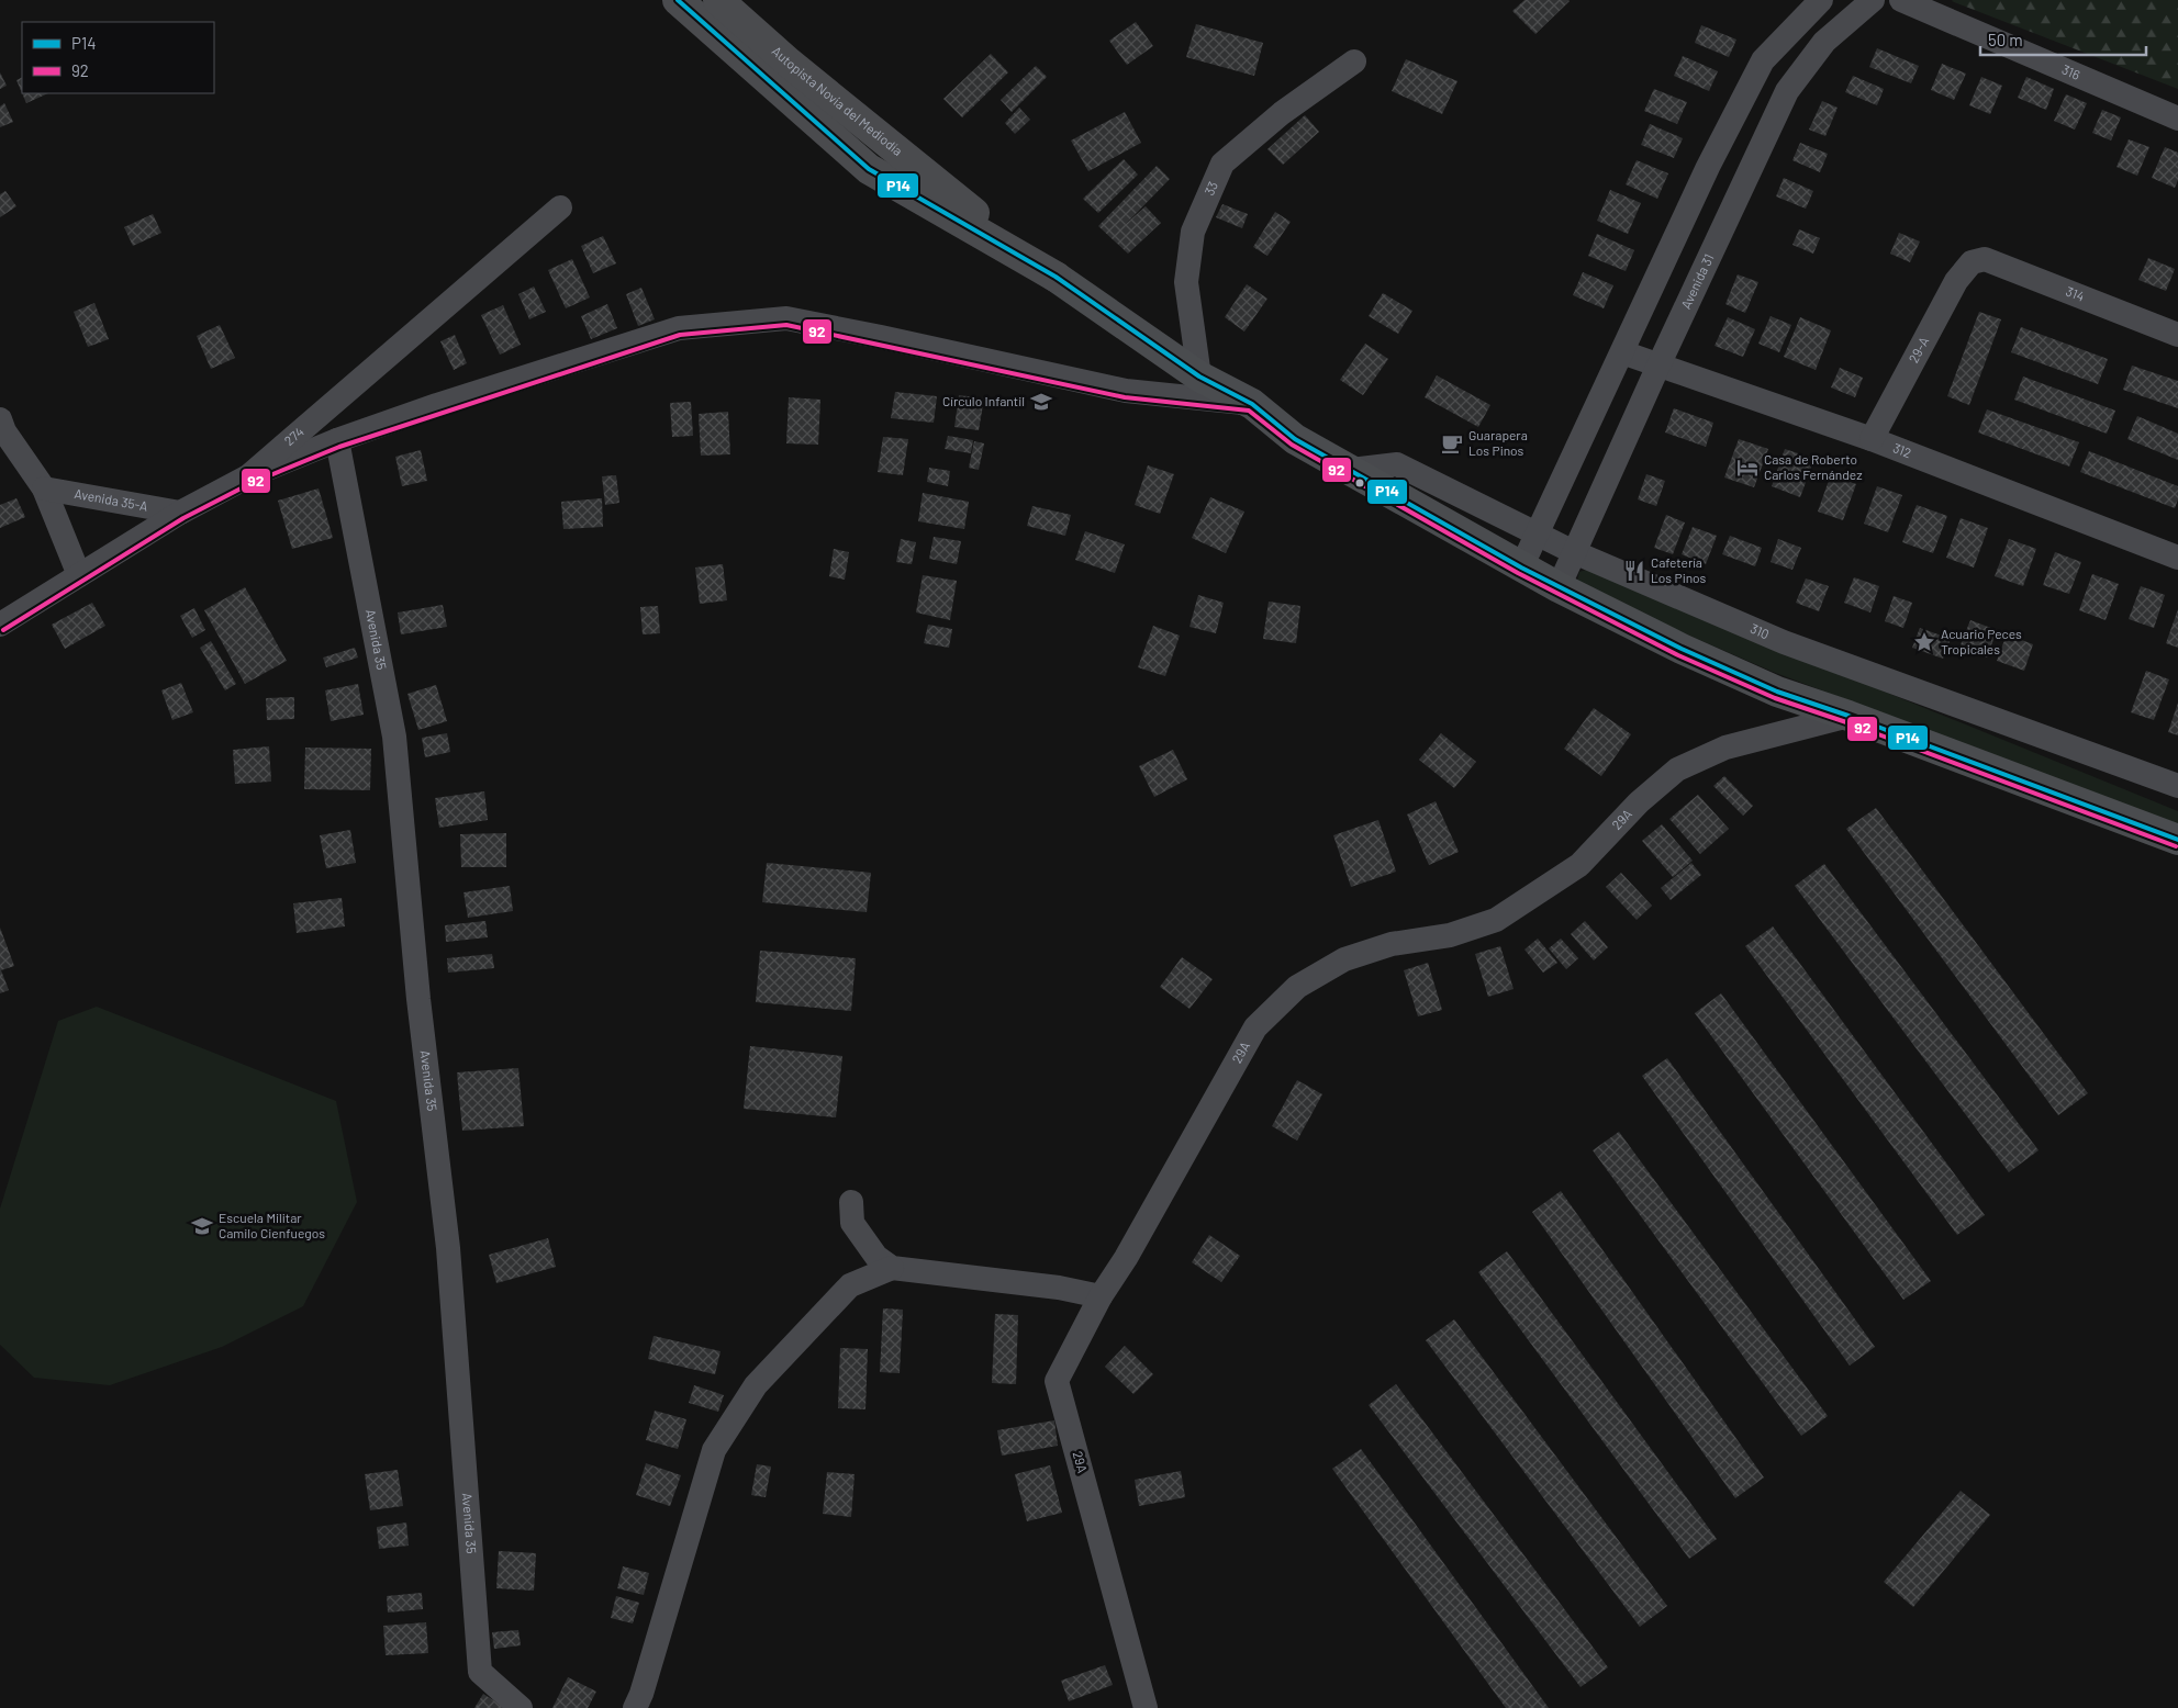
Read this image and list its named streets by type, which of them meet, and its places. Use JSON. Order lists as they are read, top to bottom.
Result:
{
  "streets": {
    "highway": ["Autopista Novia del Mediodía"],
    "street": [
      "316",
      "33",
      "Avenida 31",
      "314",
      "29-A",
      "274",
      "312",
      "Avenida 35-A",
      "310",
      "Avenida 35",
      "29A"
    ]
  },
  "crossings": [
    ["Avenida 31", "312"],
    ["Avenida 31", "310"],
    ["314", "29-A"],
    ["29-A", "312"],
    ["274", "Avenida 35-A"]
  ],
  "places": {
    "school or university": ["Círculo Infantil", "Escuela Militar Camilo Cienfuegos"],
    "cafe": ["Guarapera Los Pinos"],
    "hotel": ["Casa de Roberto Carlos Fernández"],
    "restaurant": ["Cafetería Los Pinos"],
    "place": ["Acuario Peces Tropicales"]
  },
  "lines": ["transit line P14", "transit line 92"],
  "legend": ["P14", "92"],
  "scale_bar": "50 m"
}
